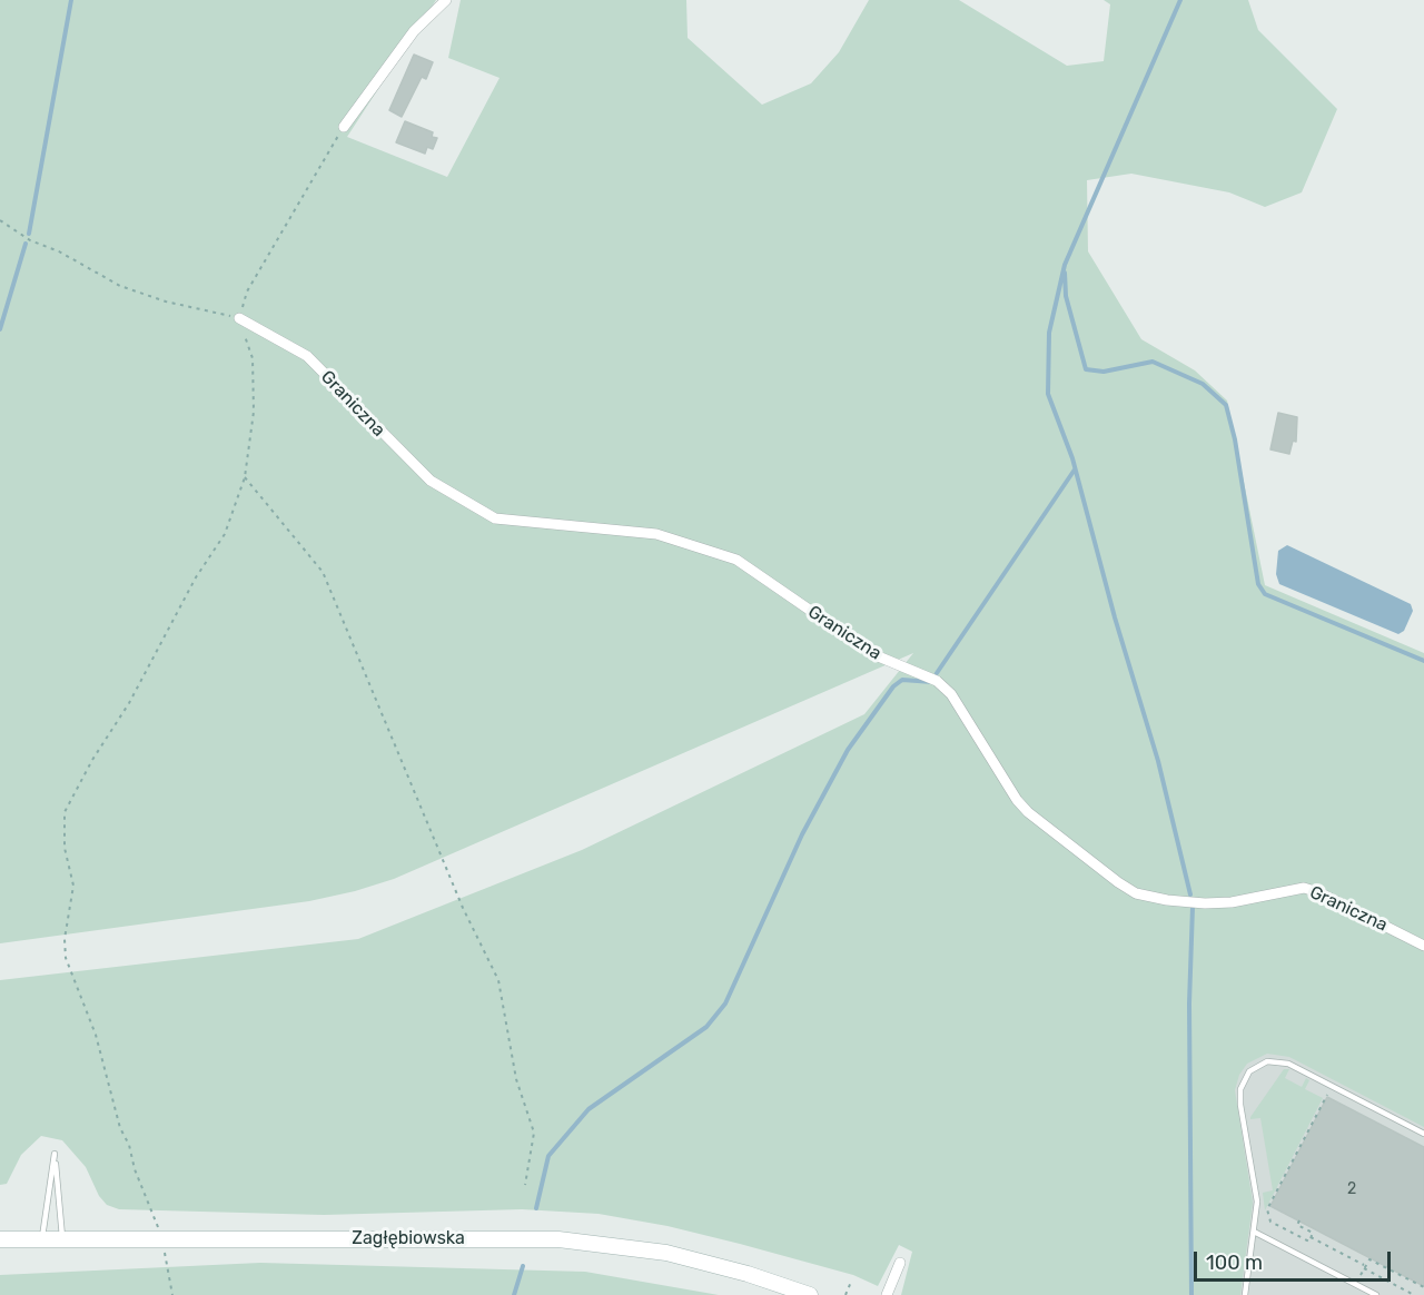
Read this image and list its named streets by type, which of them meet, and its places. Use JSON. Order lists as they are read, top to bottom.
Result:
{
  "streets": {
    "main road": ["Zagłębiowska"],
    "street": ["Graniczna"]
  },
  "house_numbers": ["2"],
  "scale_bar": "100 m"
}
